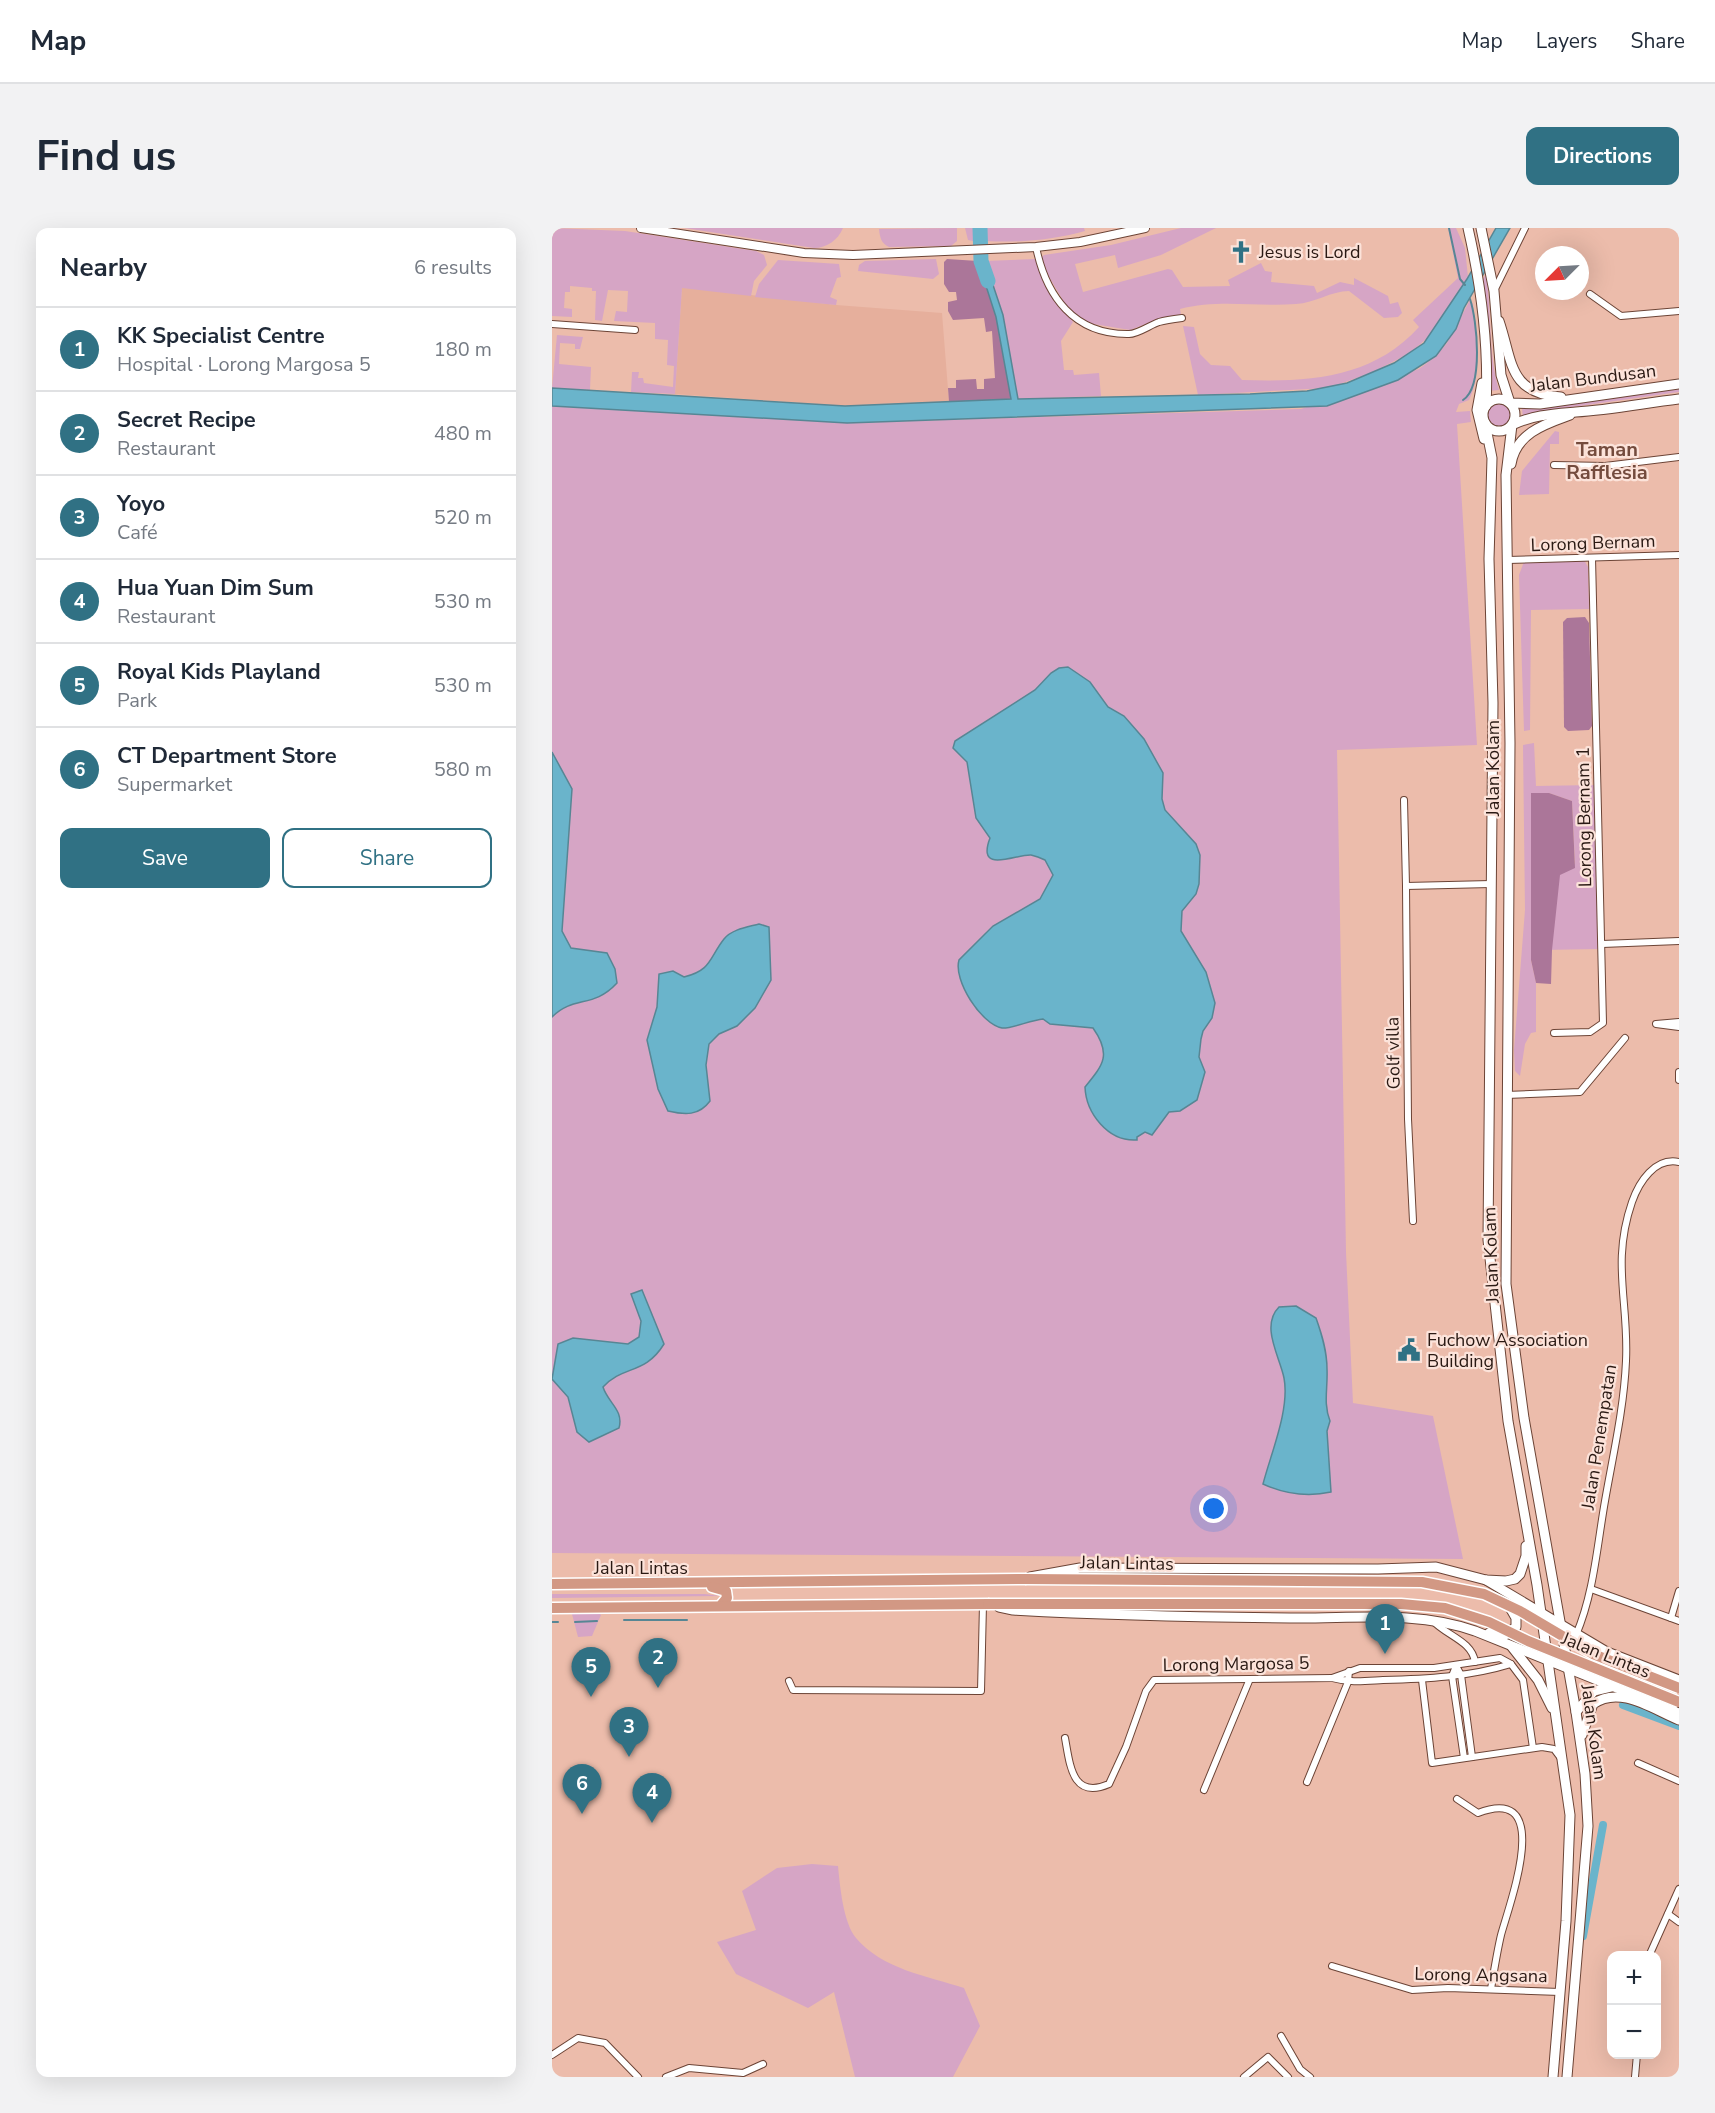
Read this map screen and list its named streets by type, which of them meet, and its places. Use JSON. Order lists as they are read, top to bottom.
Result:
{
  "streets": {
    "highway": ["Jalan Lintas"],
    "main road": ["Jalan Bundusan", "Jalan Kolam"],
    "street": [
      "Lorong Bernam",
      "Lorong Bernam 1",
      "Golf villa",
      "Jalan Penempatan",
      "Lorong Margosa 5",
      "Lorong Angsana"
    ]
  },
  "crossings": [
    ["Jalan Bundusan", "Jalan Kolam"],
    ["Lorong Bernam", "Jalan Kolam"],
    ["Lorong Bernam", "Lorong Bernam 1"],
    ["Jalan Kolam", "Jalan Lintas"],
    ["Jalan Kolam", "Lorong Angsana"],
    ["Jalan Penempatan", "Jalan Lintas"]
  ],
  "districts": ["Taman Rafflesia"],
  "places": {
    "church": ["Jesus is Lord"],
    "public building": ["Fuchow Association Building"]
  },
  "north": "bottom left",
  "page": {
    "header": "Map",
    "nav": ["Map", "Layers", "Share"],
    "buttons": [
      "Directions",
      ["Save", "Share"]
    ],
    "title": "Find us",
    "heading": ["Nearby", "6 results"],
    "list": [
      {
        "mark": "1",
        "name": "KK Specialist Centre",
        "note": "Hospital · Lorong Margosa 5",
        "value": "180 m"
      },
      {
        "mark": "2",
        "name": "Secret Recipe",
        "note": "Restaurant",
        "value": "480 m"
      },
      {
        "mark": "3",
        "name": "Yoyo",
        "note": "Café",
        "value": "520 m"
      },
      {
        "mark": "4",
        "name": "Hua Yuan Dim Sum",
        "note": "Restaurant",
        "value": "530 m"
      },
      {
        "mark": "5",
        "name": "Royal Kids Playland",
        "note": "Park",
        "value": "530 m"
      },
      {
        "mark": "6",
        "name": "CT Department Store",
        "note": "Supermarket",
        "value": "580 m"
      }
    ],
    "pins": [
      "1",
      "2",
      "5",
      "3",
      "6",
      "4"
    ],
    "map_buttons": ["+", "−"]
  }
}
